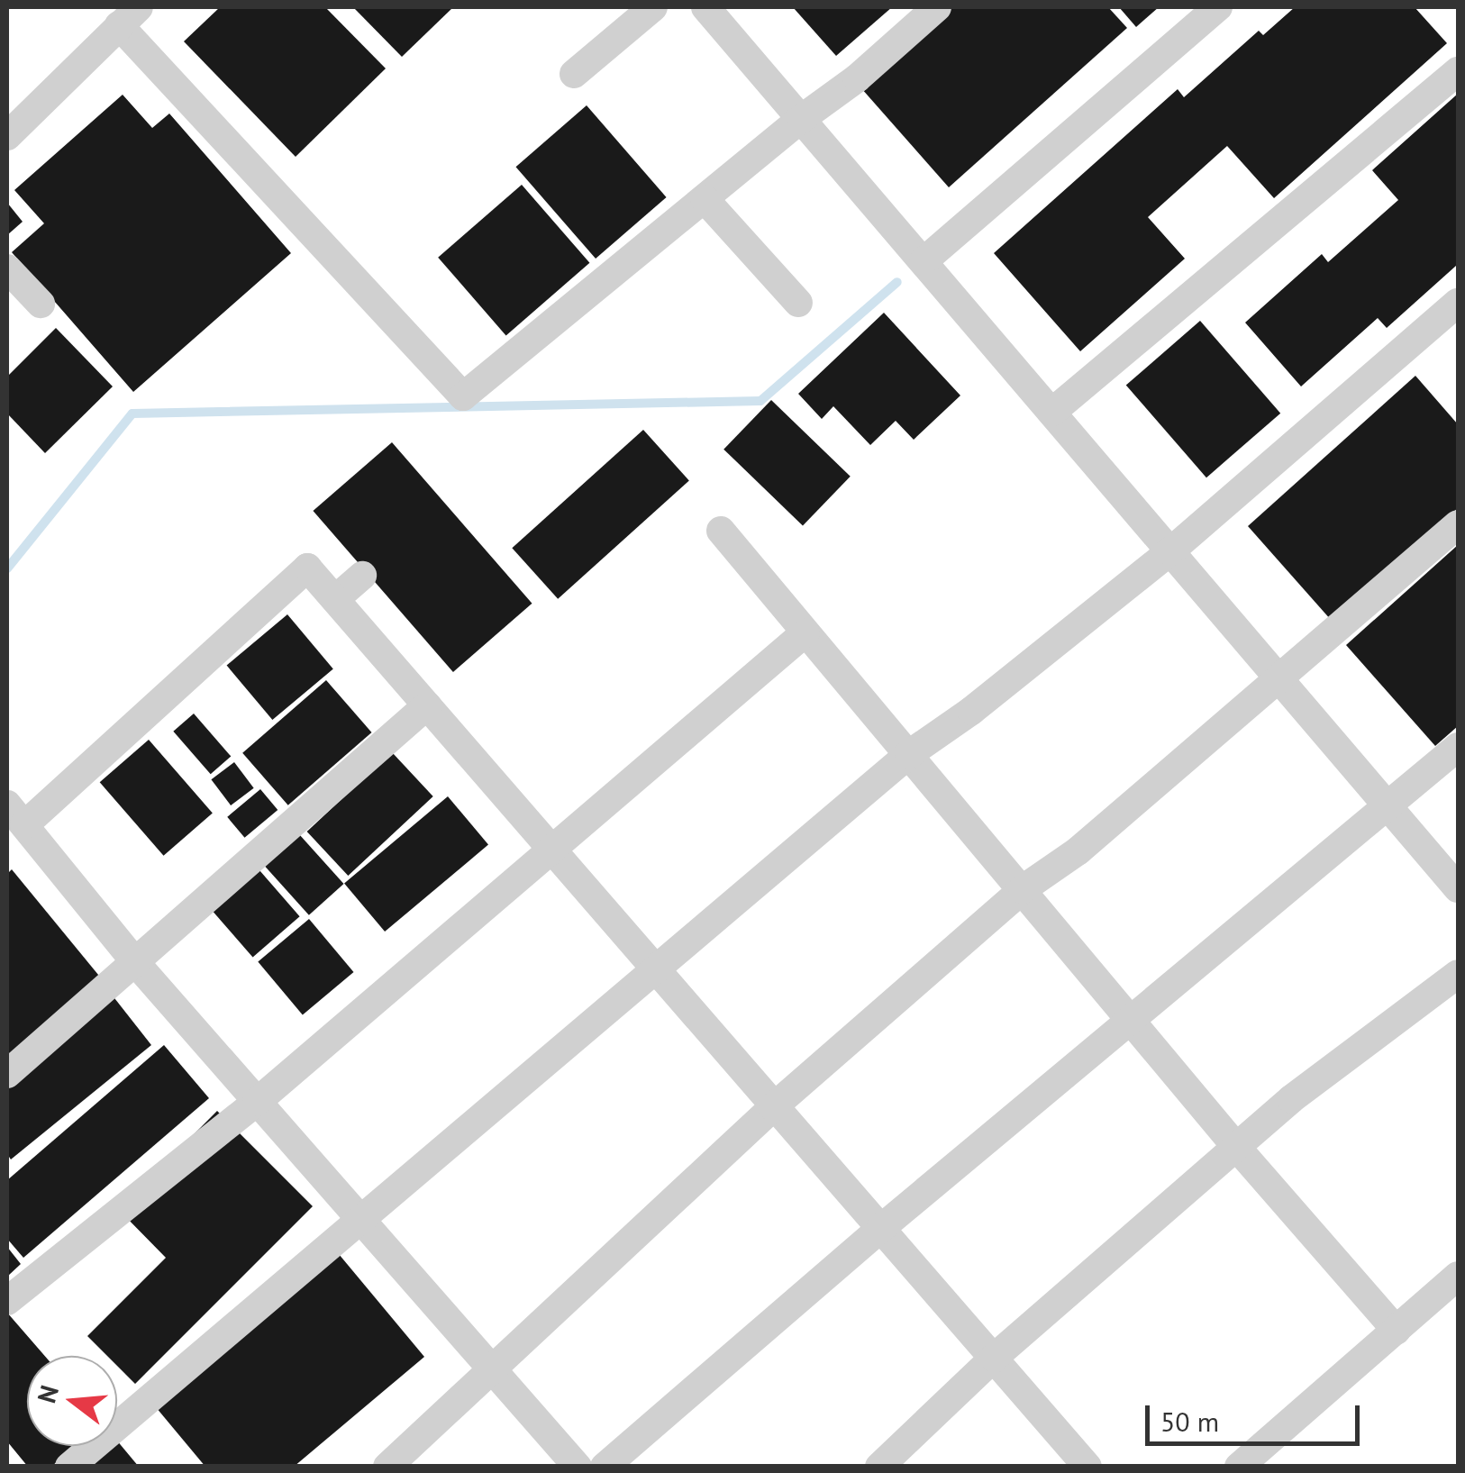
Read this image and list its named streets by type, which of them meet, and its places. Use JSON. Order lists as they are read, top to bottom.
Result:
{
  "scale_bar": "50 m",
  "north": "left"
}
